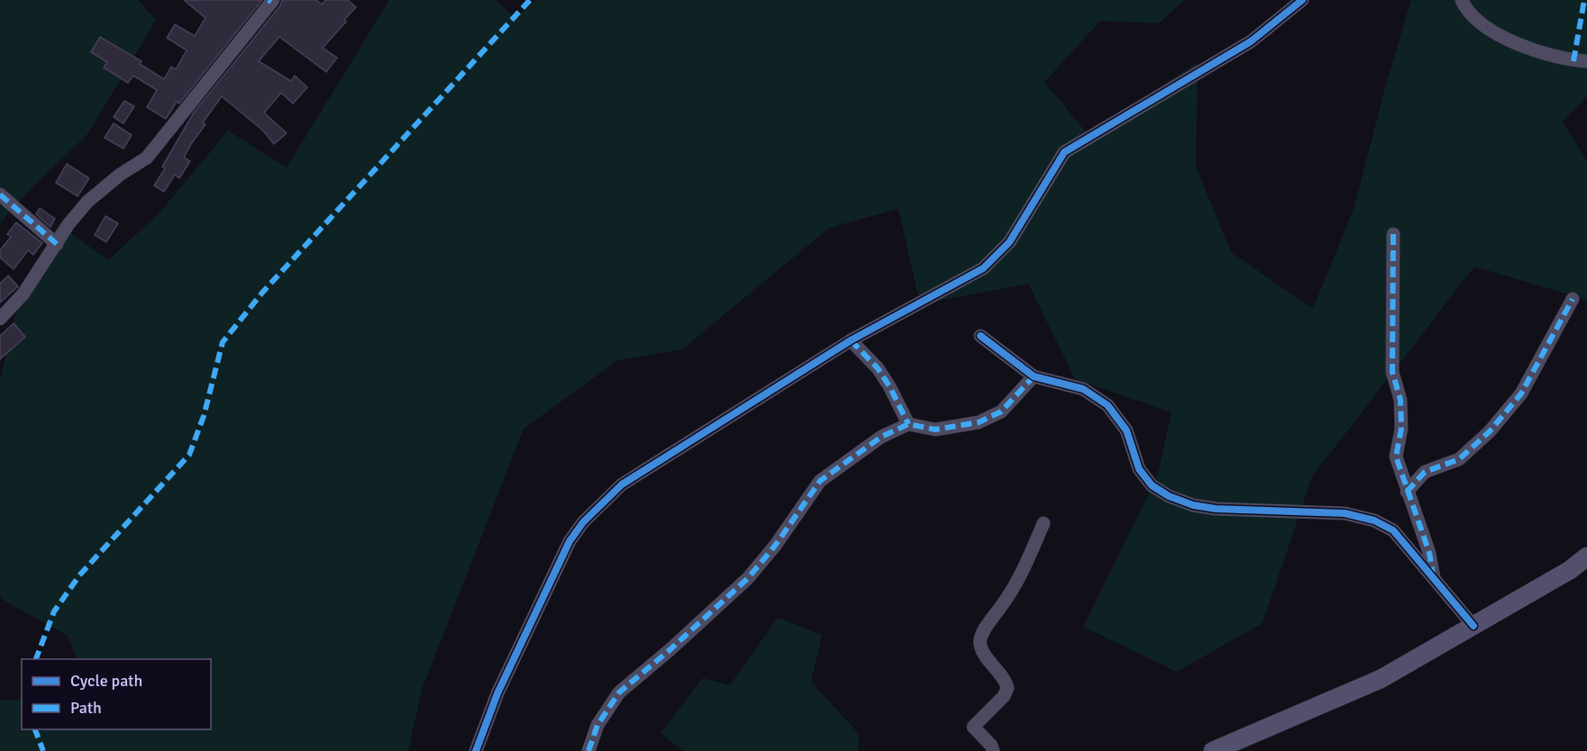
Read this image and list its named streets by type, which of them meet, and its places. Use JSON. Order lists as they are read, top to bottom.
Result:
{
  "legend": ["Cycle path", "Path"]
}
